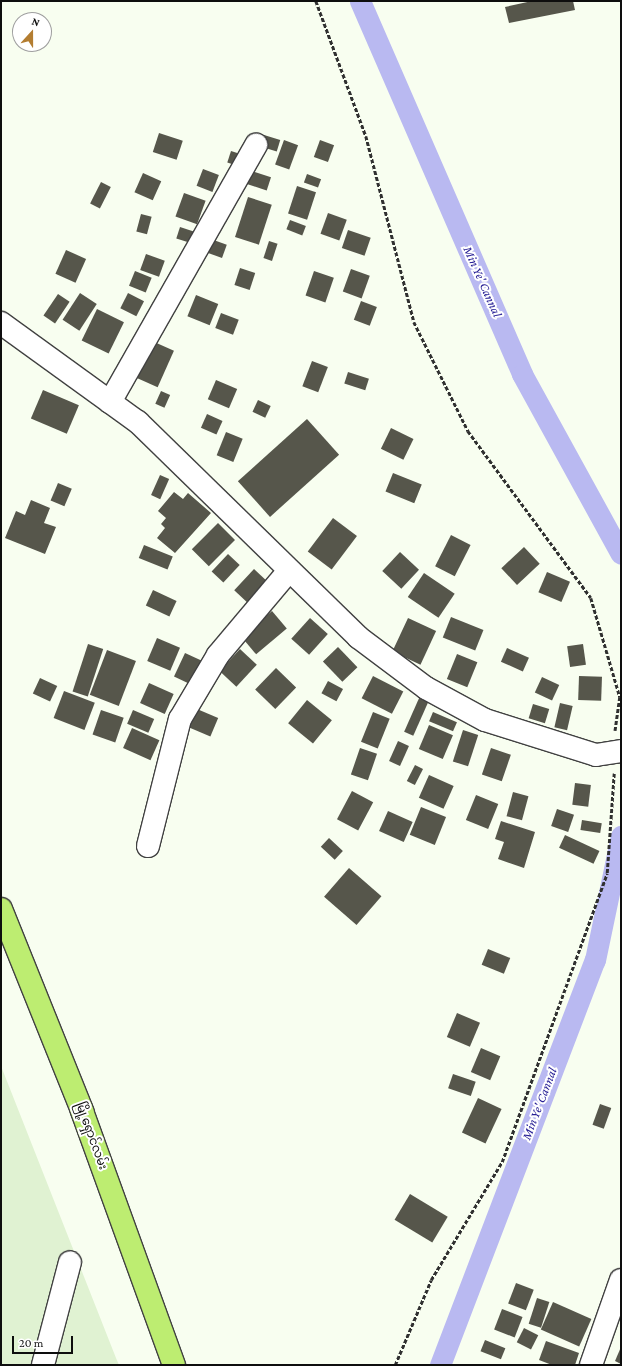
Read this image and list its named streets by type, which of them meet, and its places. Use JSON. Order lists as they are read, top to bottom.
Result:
{
  "streets": {
    "main road": ["မြို့ရှောင်လမ်း"]
  },
  "water": ["Min Ye' Cannal"],
  "scale_bar": "20 m",
  "north": "top"
}
